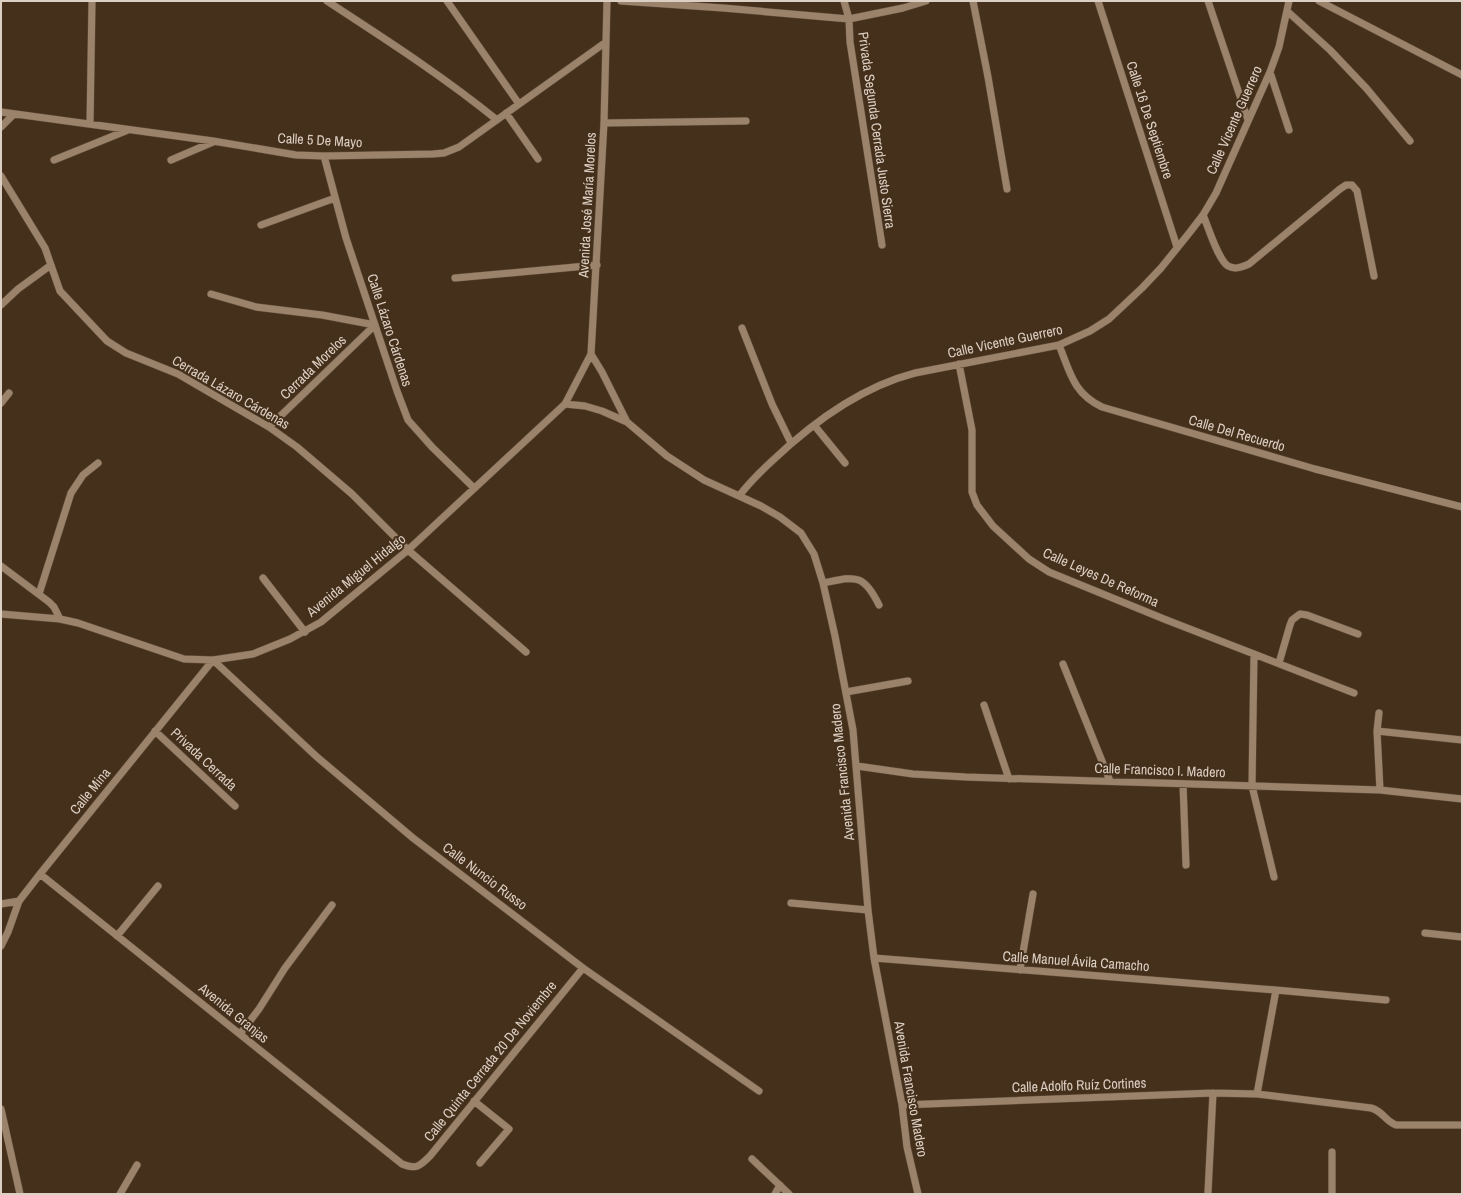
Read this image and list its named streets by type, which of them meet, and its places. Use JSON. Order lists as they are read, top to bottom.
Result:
{
  "streets": {
    "street": [
      "Calle 16 De Septiembre",
      "Calle Vicente Guerrero",
      "Privada Segunda Cerrada Justo Sierra",
      "Calle 5 De Mayo",
      "Avenida José María Morelos",
      "Calle Lázaro Cárdenas",
      "Cerrada Morelos",
      "Cerrada Lázaro Cárdenas",
      "Calle Del Recuerdo",
      "Avenida Miguel Hidalgo",
      "Calle Leyes De Reforma",
      "Privada Cerrada",
      "Calle Francisco I. Madero",
      "Avenida Francisco Madero",
      "Calle Mina",
      "Calle Nuncio Russo",
      "Calle Manuel Ávila Camacho",
      "Avenida Granjas",
      "Calle Quinta Cerrada 20 De Noviembre",
      "Calle Adolfo Ruíz Cortines"
    ]
  },
  "crossings": [
    ["Calle 16 De Septiembre", "Calle Vicente Guerrero"],
    ["Calle Vicente Guerrero", "Calle Del Recuerdo"],
    ["Calle Vicente Guerrero", "Calle Leyes De Reforma"],
    ["Calle Vicente Guerrero", "Avenida Francisco Madero"],
    ["Calle 5 De Mayo", "Avenida José María Morelos"],
    ["Calle 5 De Mayo", "Calle Lázaro Cárdenas"],
    ["Avenida José María Morelos", "Avenida Miguel Hidalgo"],
    ["Avenida José María Morelos", "Avenida Francisco Madero"],
    ["Calle Lázaro Cárdenas", "Cerrada Morelos"],
    ["Calle Lázaro Cárdenas", "Avenida Miguel Hidalgo"],
    ["Cerrada Morelos", "Cerrada Lázaro Cárdenas"],
    ["Cerrada Lázaro Cárdenas", "Avenida Miguel Hidalgo"],
    ["Avenida Miguel Hidalgo", "Avenida Francisco Madero"],
    ["Avenida Miguel Hidalgo", "Calle Mina"],
    ["Avenida Miguel Hidalgo", "Calle Nuncio Russo"],
    ["Privada Cerrada", "Calle Mina"],
    ["Calle Francisco I. Madero", "Avenida Francisco Madero"],
    ["Avenida Francisco Madero", "Calle Manuel Ávila Camacho"],
    ["Avenida Francisco Madero", "Calle Adolfo Ruíz Cortines"],
    ["Calle Mina", "Calle Nuncio Russo"],
    ["Calle Mina", "Avenida Granjas"],
    ["Calle Nuncio Russo", "Calle Quinta Cerrada 20 De Noviembre"],
    ["Avenida Granjas", "Calle Quinta Cerrada 20 De Noviembre"]
  ]
}
